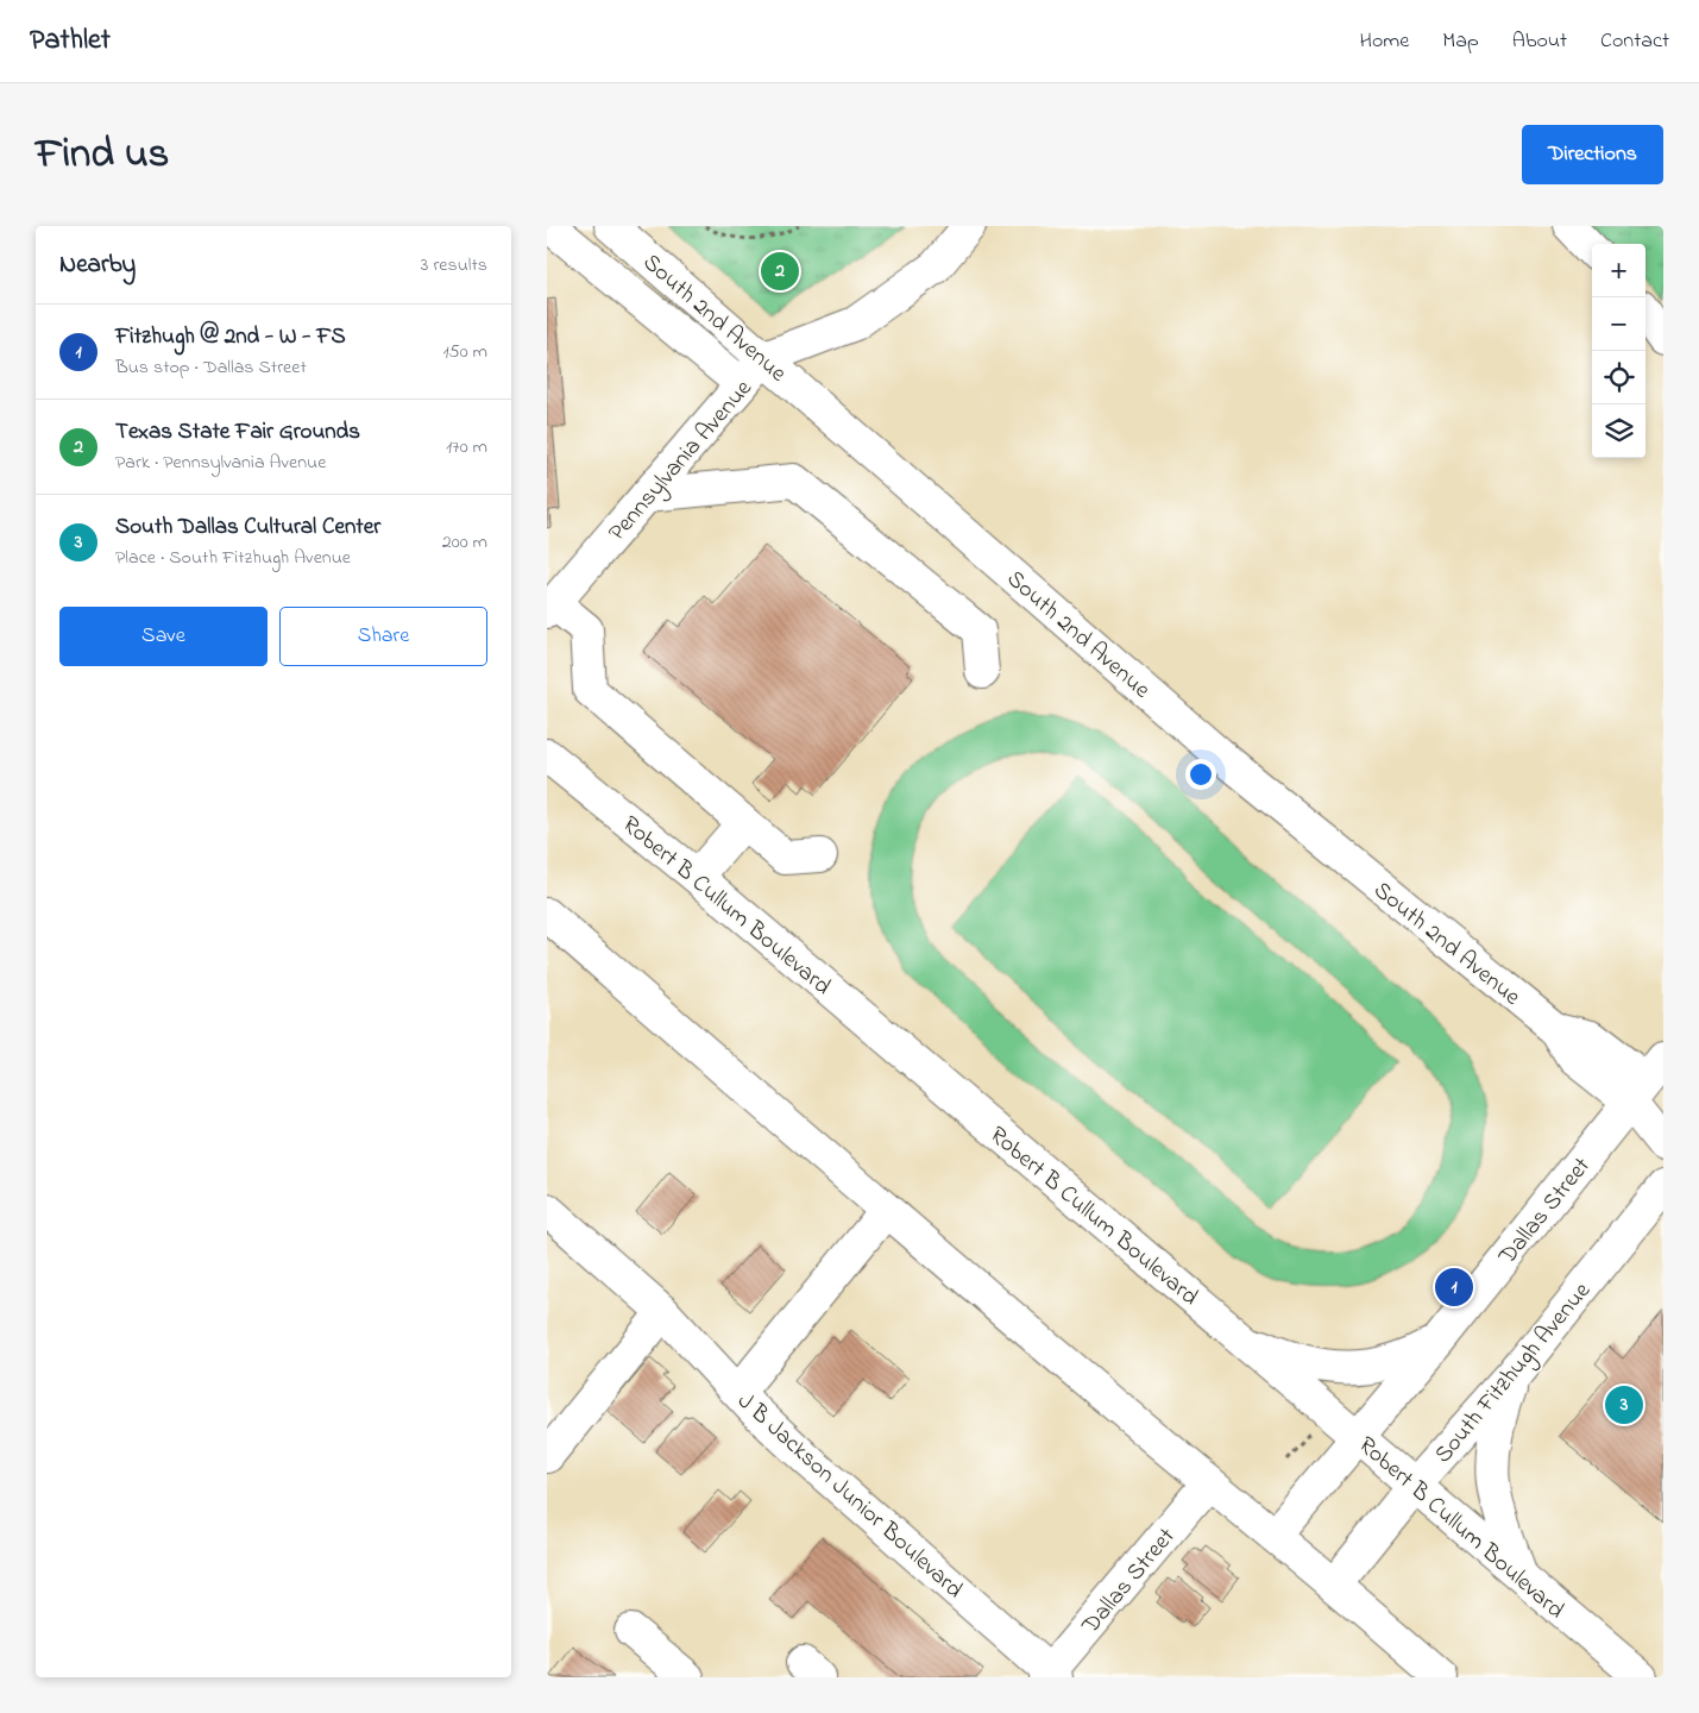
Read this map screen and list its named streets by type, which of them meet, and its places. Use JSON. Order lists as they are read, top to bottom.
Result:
{
  "streets": {
    "main road": [
      "South 2nd Avenue",
      "Pennsylvania Avenue",
      "Robert B Cullum Boulevard",
      "Dallas Street",
      "South Fitzhugh Avenue",
      "J B Jackson Junior Boulevard"
    ]
  },
  "crossings": [
    ["South 2nd Avenue", "Pennsylvania Avenue"],
    ["South 2nd Avenue", "Dallas Street"],
    ["Robert B Cullum Boulevard", "Dallas Street"],
    ["Robert B Cullum Boulevard", "South Fitzhugh Avenue"],
    ["Dallas Street", "J B Jackson Junior Boulevard"]
  ],
  "page": {
    "header": "Pathlet",
    "nav": [
      "Home",
      "Map",
      "About",
      "Contact"
    ],
    "title": "Find us",
    "buttons": [
      "Directions",
      ["Save", "Share"]
    ],
    "heading": ["Nearby", "3 results"],
    "map_buttons": ["+", "−"],
    "pins": ["2", "1", "3"],
    "list": [
      {
        "mark": "1",
        "name": "Fitzhugh @ 2nd - W - FS",
        "note": "Bus stop · Dallas Street",
        "value": "150 m"
      },
      {
        "mark": "2",
        "name": "Texas State Fair Grounds",
        "note": "Park · Pennsylvania Avenue",
        "value": "170 m"
      },
      {
        "mark": "3",
        "name": "South Dallas Cultural Center",
        "note": "Place · South Fitzhugh Avenue",
        "value": "200 m"
      }
    ]
  }
}
